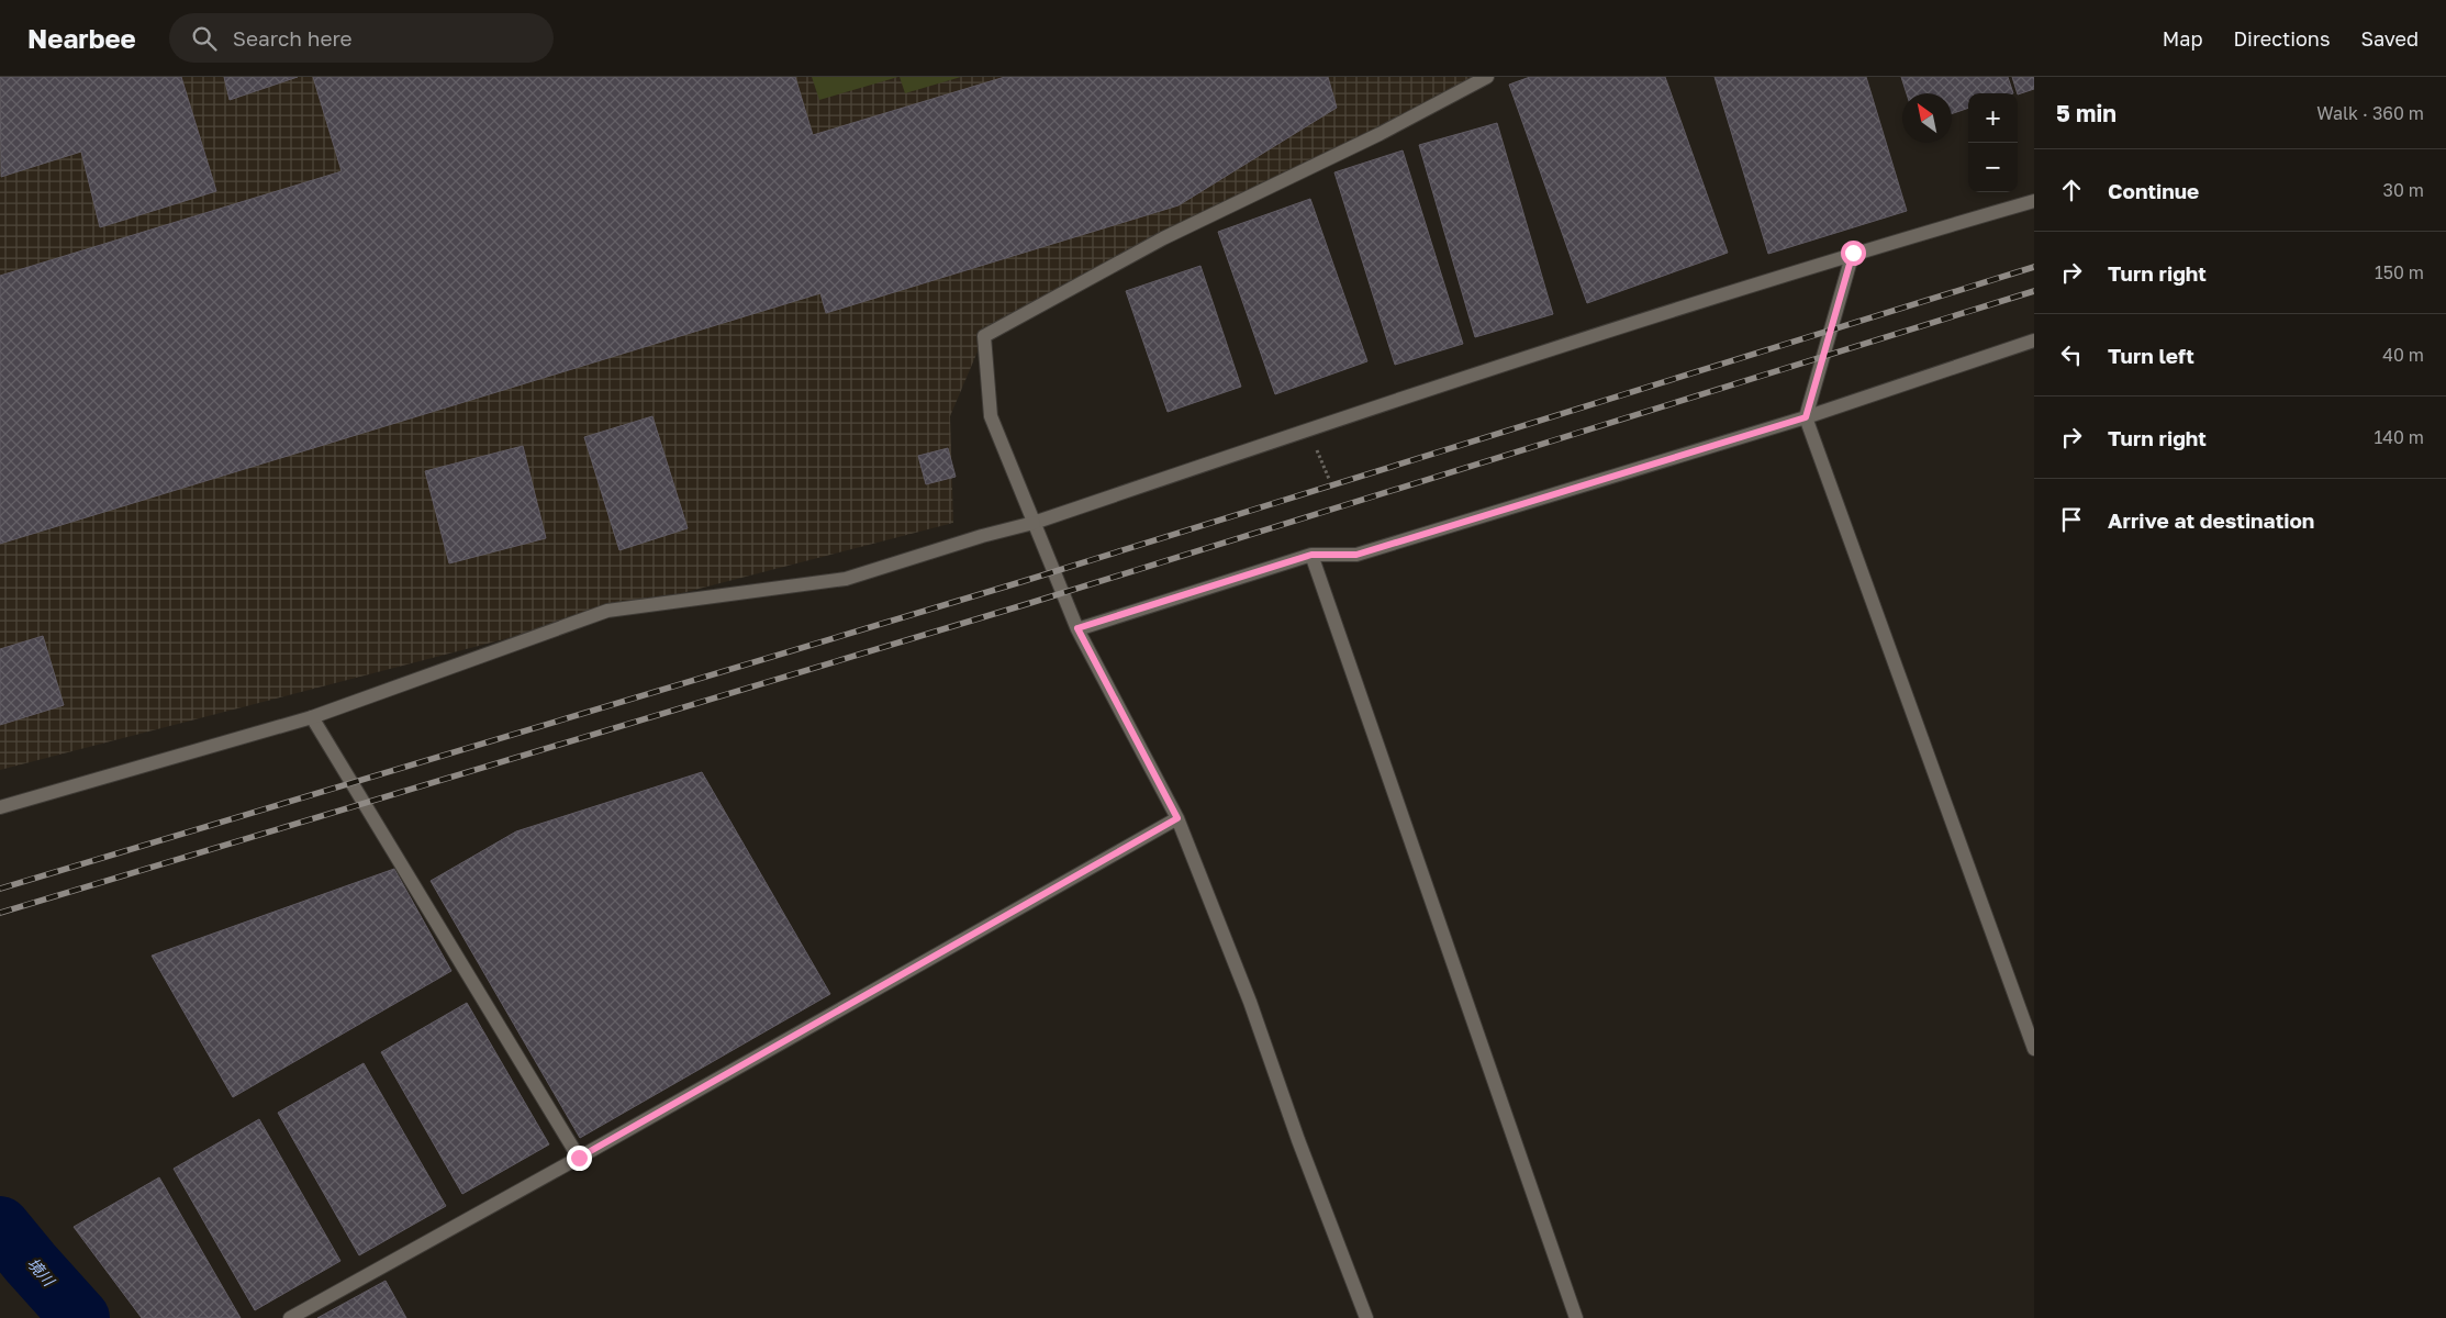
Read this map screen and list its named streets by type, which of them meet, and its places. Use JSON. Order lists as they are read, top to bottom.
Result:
{
  "water": ["境川"],
  "north": "top left",
  "page": {
    "header": "Nearbee",
    "search": "Search here",
    "nav": ["Map", "Directions", "Saved"],
    "heading": ["5 min", "Walk · 360 m"],
    "map_buttons": ["+", "−"],
    "list": [
      ["Continue", "30 m"],
      ["Turn right", "150 m"],
      ["Turn left", "40 m"],
      ["Turn right", "140 m"],
      "Arrive at destination"
    ]
  }
}
